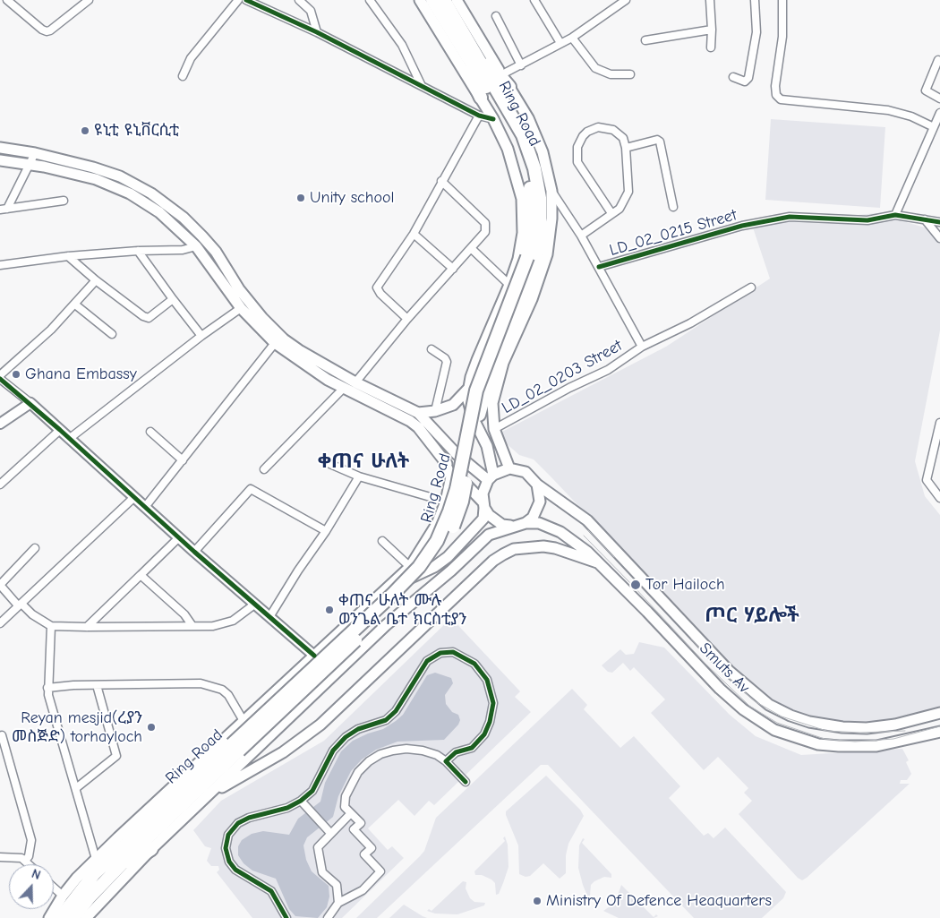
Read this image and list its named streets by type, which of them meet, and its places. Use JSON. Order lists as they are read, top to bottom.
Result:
{
  "streets": {
    "highway": ["Ring Road"],
    "main road": ["Smuts Av"],
    "street": ["LD_02_0215 Street", "LD_02_0203 Street"]
  },
  "districts": ["ቀጠና ሁለት", "ጦር ሃይሎች"],
  "places": [
    "ዩኒቲ ዩኒቨርሲቲ",
    "Unity school",
    "Ghana Embassy",
    "Tor Hailoch",
    "ቀጠና ሁለት ሙሉ ወንጌል ቤተ ክርስቲያን",
    "Reyan mesjid(ረያን መስጅድ) torhayloch",
    "Ministry Of Defence Heaquarters"
  ],
  "north": "top"
}
